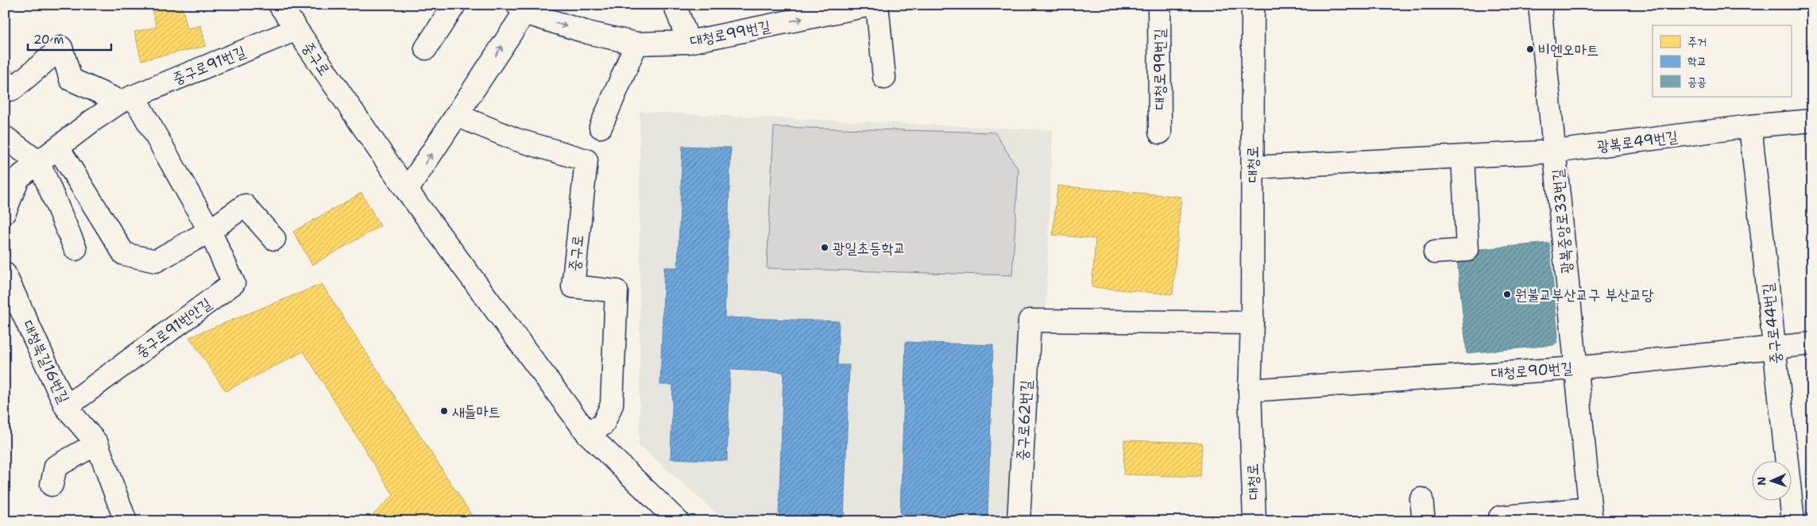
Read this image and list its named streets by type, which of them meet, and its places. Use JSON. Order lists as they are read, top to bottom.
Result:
{
  "streets": {
    "street": [
      "대청로99번길",
      "중구로",
      "중구로91번길",
      "광복로49번길",
      "대청로",
      "광복중앙로33번길",
      "중구로44번길",
      "중구로91번안길",
      "대청북길16번길",
      "대청로90번길",
      "중구로62번길"
    ]
  },
  "crossings": [
    ["중구로", "중구로91번길"],
    ["중구로91번길", "중구로91번안길"],
    ["광복로49번길", "대청로"],
    ["광복로49번길", "광복중앙로33번길"],
    ["광복로49번길", "중구로44번길"],
    ["대청로", "대청로90번길"],
    ["대청로", "중구로62번길"],
    ["광복중앙로33번길", "대청로90번길"],
    ["중구로44번길", "대청로90번길"],
    ["중구로91번안길", "대청북길16번길"]
  ],
  "one_way": ["대청로99번길"],
  "places": [
    "비엔오마트",
    "광일초등학교",
    "원불교부산교구 부산교당",
    "새들마트"
  ],
  "legend": ["주거", "학교", "공공"],
  "scale_bar": "20 m",
  "north": "left"
}
